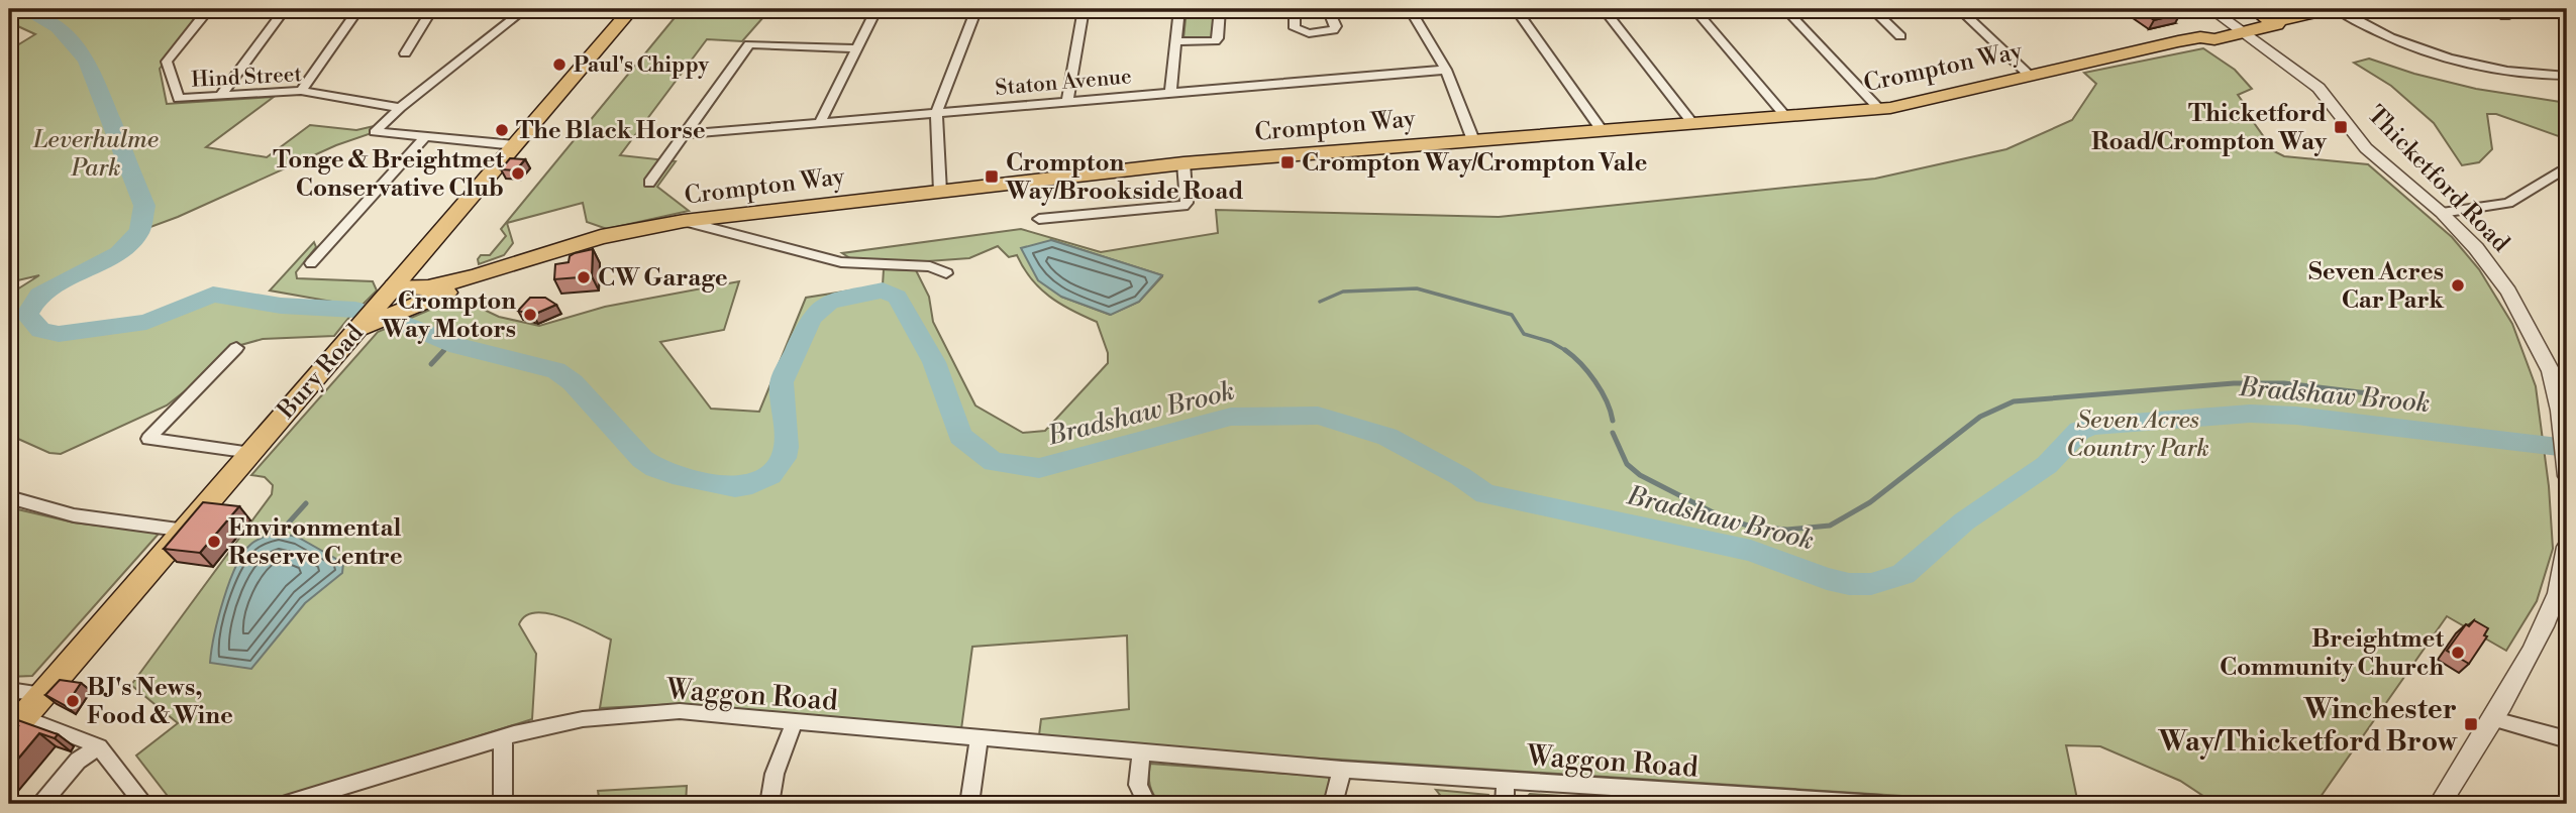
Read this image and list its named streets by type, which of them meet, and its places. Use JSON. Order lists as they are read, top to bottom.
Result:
{
  "streets": {
    "highway": ["Crompton Way", "Bury Road"],
    "street": [
      "Hind Street",
      "Staton Avenue",
      "Thicketford Road",
      "Waggon Road"
    ]
  },
  "crossings": [
    ["Crompton Way", "Thicketford Road"],
    ["Crompton Way", "Bury Road"]
  ],
  "water": ["Bradshaw Brook"],
  "parks": ["Leverhulme Park", "Seven Acres Country Park"],
  "places": {
    "other": [
      "Paul's Chippy",
      "The Black Horse",
      "Tonge & Breightmet Conservative Club",
      "CW Garage",
      "Seven Acres Car Park",
      "Crompton Way Motors",
      "Environmental Reserve Centre",
      "Breightmet Community Church",
      "BJ's News, Food & Wine"
    ],
    "transit": [
      "Thicketford Road/Crompton Way",
      "Crompton Way/Crompton Vale",
      "Crompton Way/Brookside Road",
      "Winchester Way/Thicketford Brow"
    ]
  }
}
